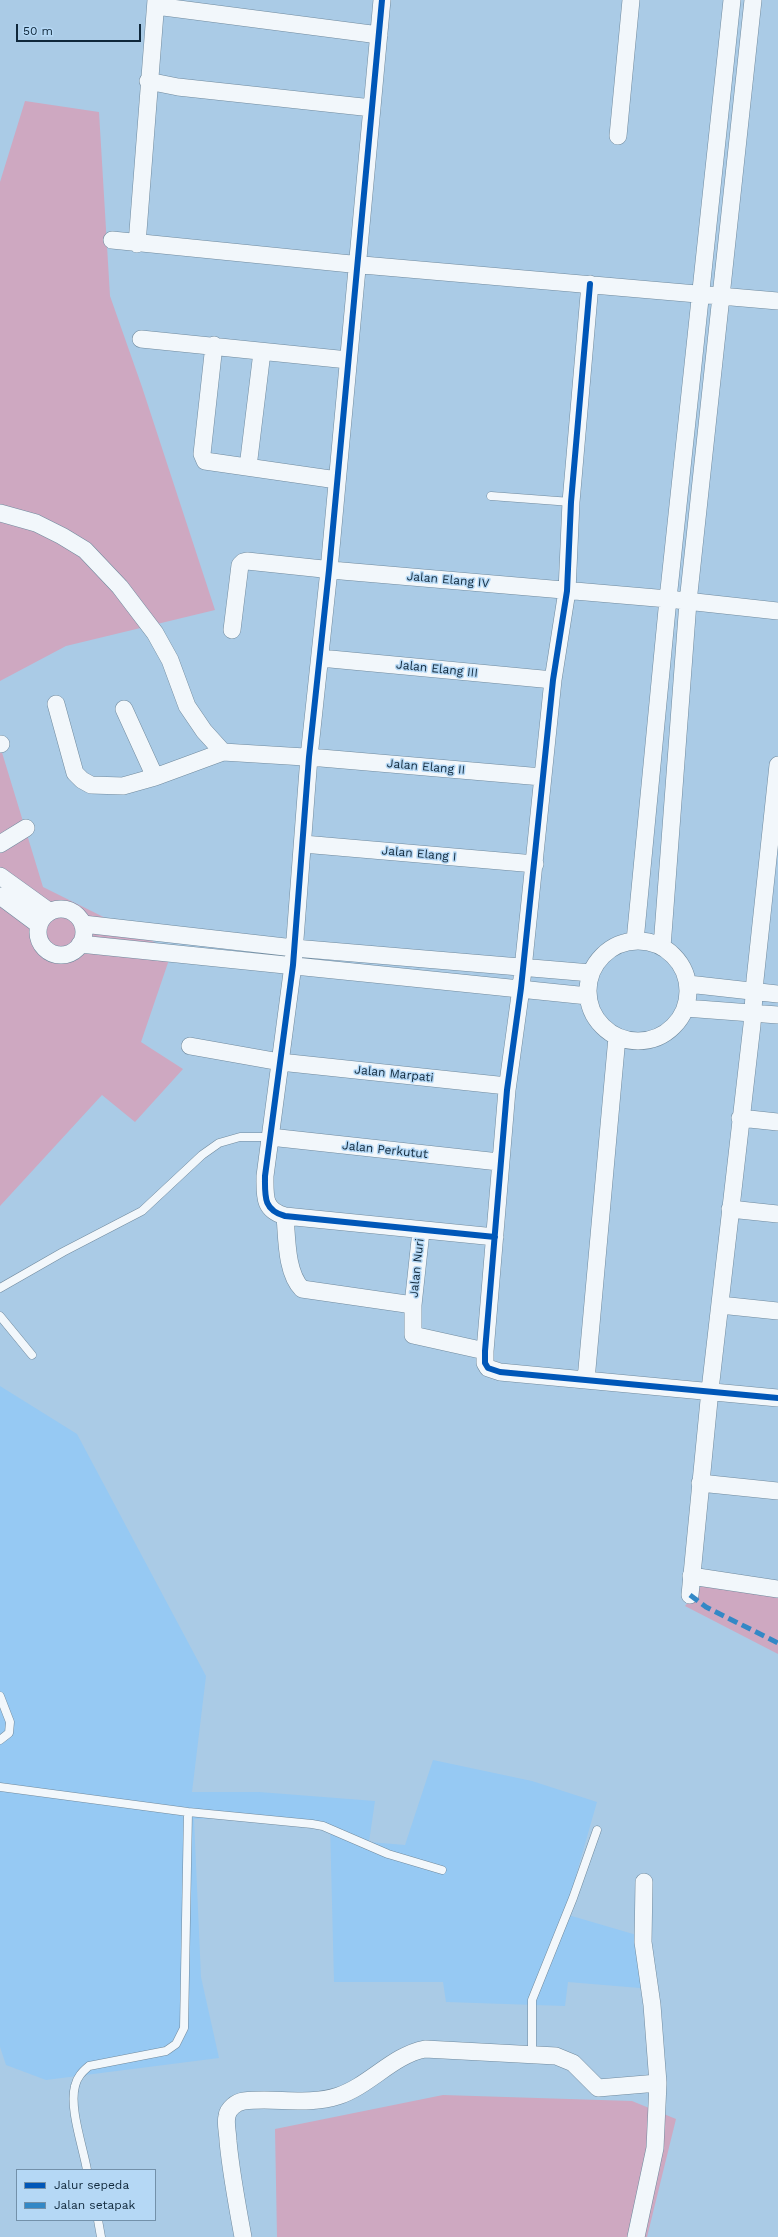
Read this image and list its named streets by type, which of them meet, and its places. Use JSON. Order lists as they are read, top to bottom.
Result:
{
  "streets": {
    "street": [
      "Jalan Elang IV",
      "Jalan Elang III",
      "Jalan Elang II",
      "Jalan Elang I",
      "Jalan Marpati",
      "Jalan Perkutut",
      "Jalan Nuri"
    ]
  },
  "legend": ["Jalur sepeda", "Jalan setapak"],
  "scale_bar": "50 m"
}
